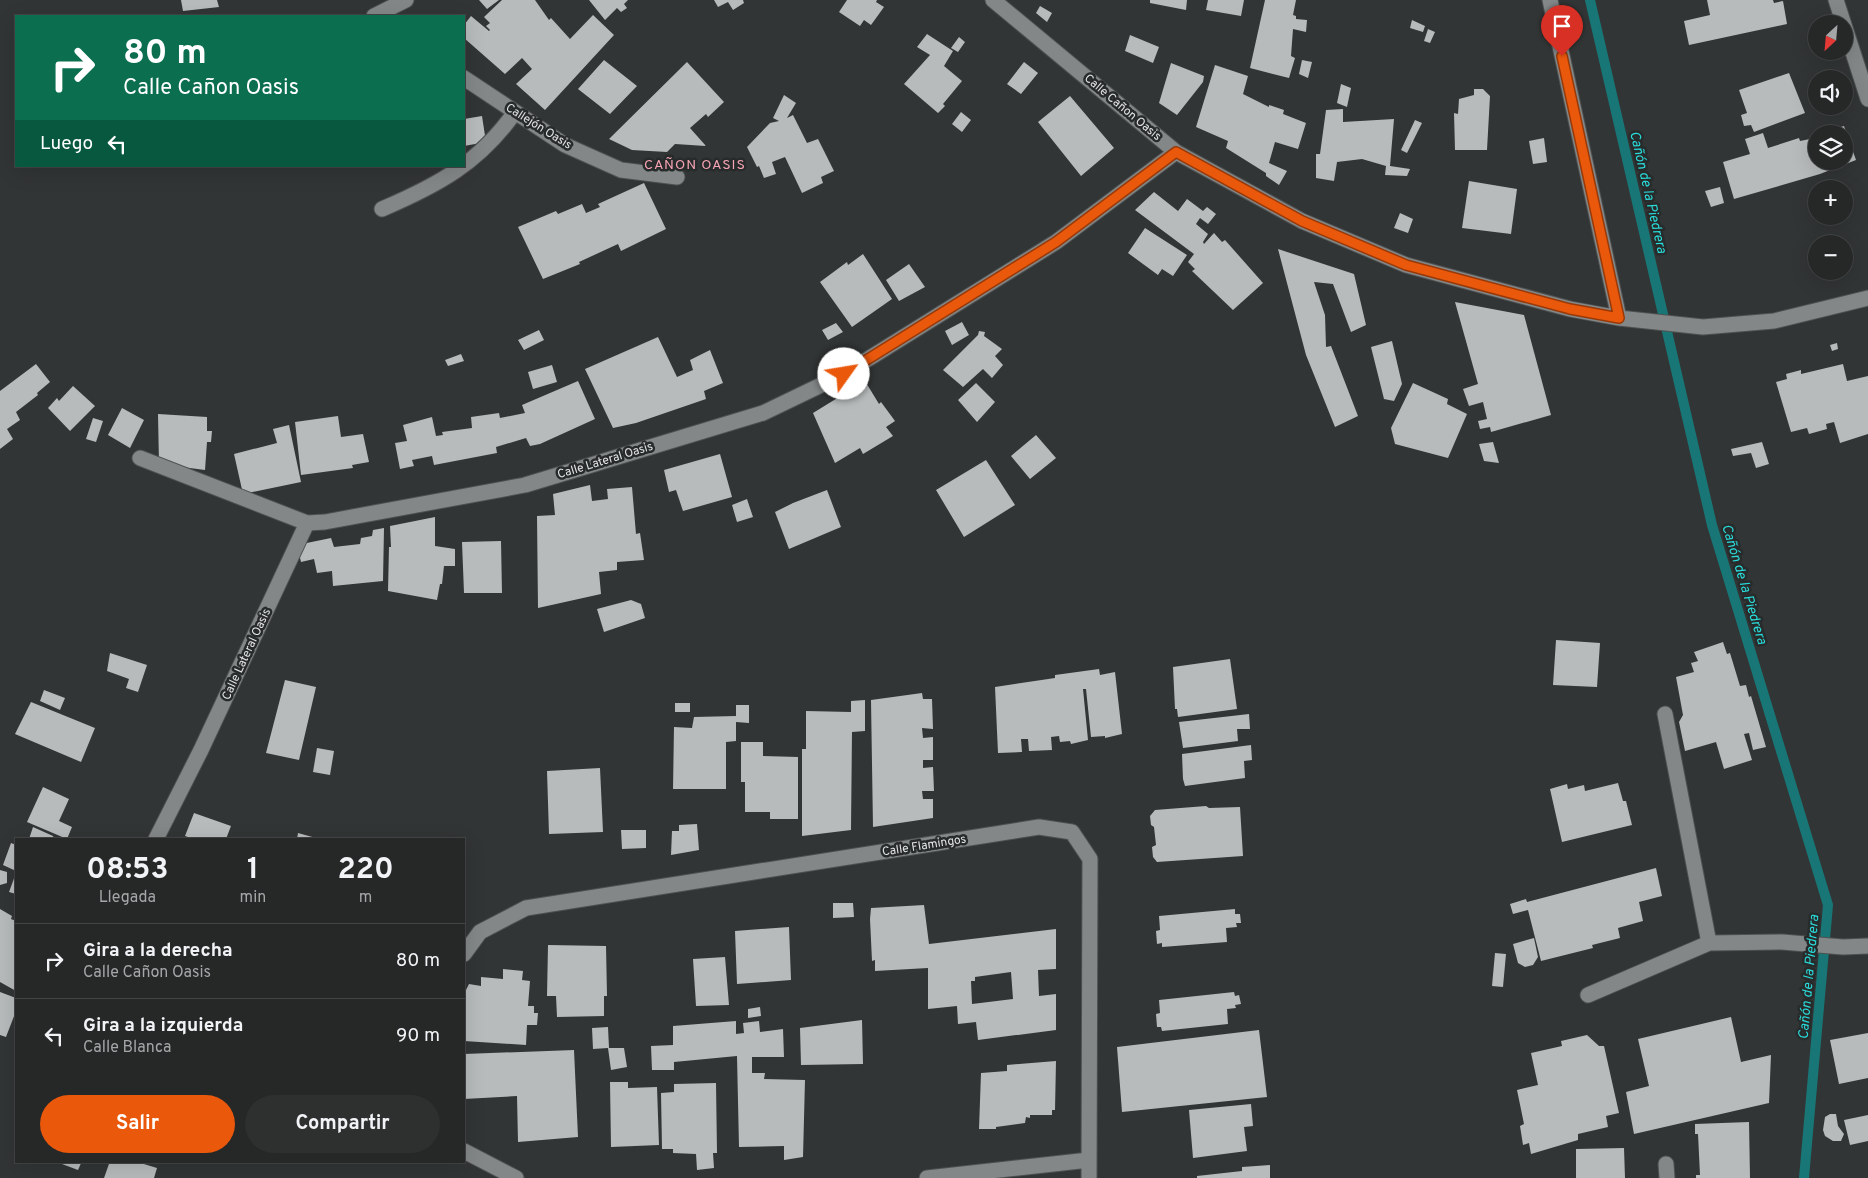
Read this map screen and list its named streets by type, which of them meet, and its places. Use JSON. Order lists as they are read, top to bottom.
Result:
{
  "streets": {
    "street": [
      "Calle Cañon Oasis",
      "Callejón Oasis",
      "Calle Lateral Oasis",
      "Calle Flamingos"
    ]
  },
  "crossings": [
    ["Calle Cañon Oasis", "Calle Lateral Oasis"]
  ],
  "districts": ["CAÑON OASIS"],
  "water": ["Cañón de la Piedrera"],
  "north": "bottom left",
  "page": {
    "map_buttons": ["+", "−"],
    "turn": ["80 m", "Calle Cañon Oasis"],
    "then": "Luego",
    "eta": [
      "08:53",
      "Llegada",
      "1",
      "min",
      "220",
      "m"
    ],
    "list": [
      {
        "name": "Gira a la derecha",
        "note": "Calle Cañon Oasis",
        "value": "80 m"
      },
      {
        "name": "Gira a la izquierda",
        "note": "Calle Blanca",
        "value": "90 m"
      }
    ],
    "buttons": ["Salir", "Compartir"]
  }
}
